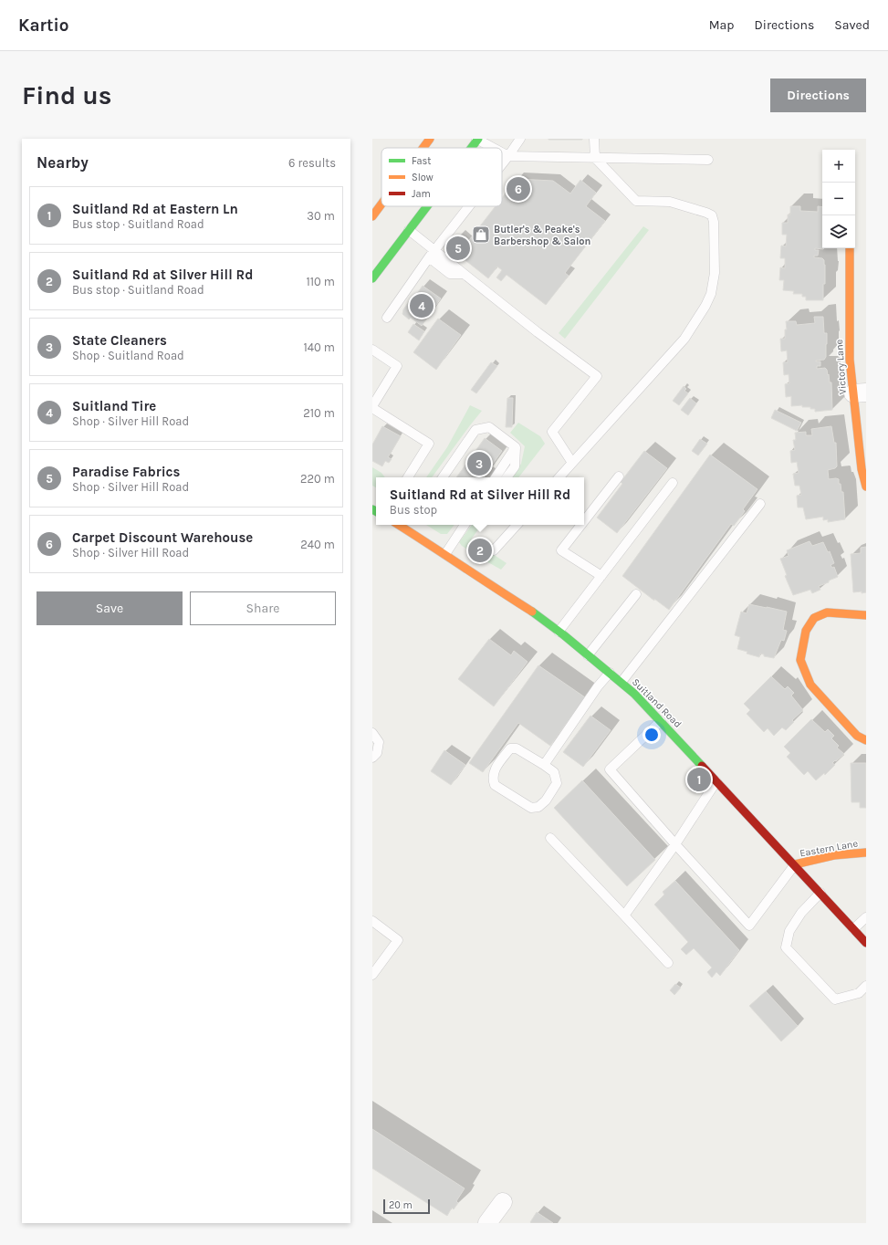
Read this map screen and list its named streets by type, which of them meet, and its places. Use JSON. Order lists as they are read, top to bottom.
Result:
{
  "streets": {
    "main road": ["Victory Lane", "Suitland Road", "Eastern Lane"]
  },
  "crossings": [
    ["Suitland Road", "Eastern Lane"]
  ],
  "places": {
    "shop": ["Butler's & Peake's Barbershop & Salon"]
  },
  "legend": ["Fast", "Slow", "Jam"],
  "scale_bar": "20 m",
  "page": {
    "header": "Kartio",
    "nav": ["Map", "Directions", "Saved"],
    "buttons": [
      "Directions",
      ["Save", "Share"]
    ],
    "title": "Find us",
    "heading": ["Nearby", "6 results"],
    "map_buttons": ["+", "−"],
    "pins": [
      "6",
      "5",
      "4",
      "3",
      "2",
      "1"
    ],
    "list": [
      {
        "mark": "1",
        "name": "Suitland Rd at Eastern Ln",
        "note": "Bus stop · Suitland Road",
        "value": "30 m"
      },
      {
        "mark": "2",
        "name": "Suitland Rd at Silver Hill Rd",
        "note": "Bus stop · Suitland Road",
        "value": "110 m"
      },
      {
        "mark": "3",
        "name": "State Cleaners",
        "note": "Shop · Suitland Road",
        "value": "140 m"
      },
      {
        "mark": "4",
        "name": "Suitland Tire",
        "note": "Shop · Silver Hill Road",
        "value": "210 m"
      },
      {
        "mark": "5",
        "name": "Paradise Fabrics",
        "note": "Shop · Silver Hill Road",
        "value": "220 m"
      },
      {
        "mark": "6",
        "name": "Carpet Discount Warehouse",
        "note": "Shop · Silver Hill Road",
        "value": "240 m"
      }
    ],
    "popup": ["Suitland Rd at Silver Hill Rd", "Bus stop"],
    "scale": "20 m"
  }
}
